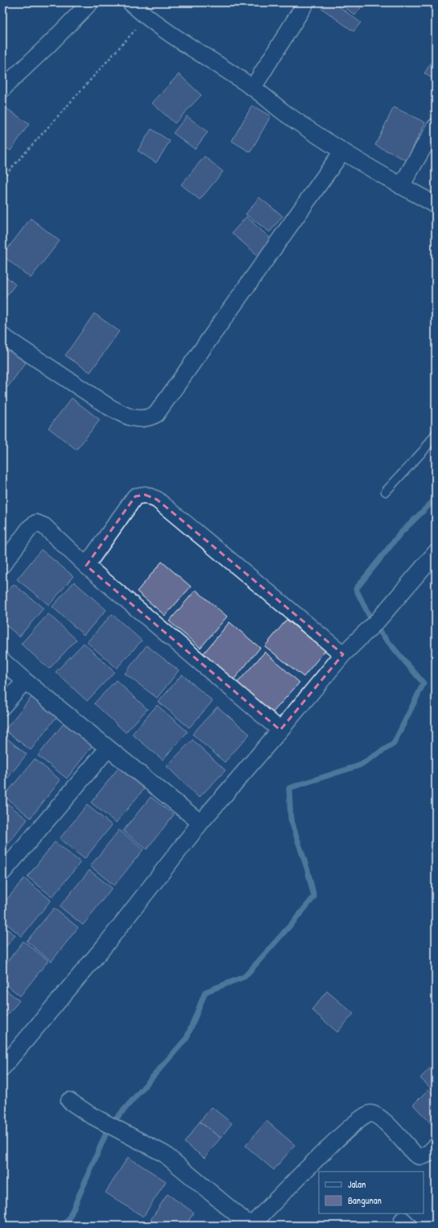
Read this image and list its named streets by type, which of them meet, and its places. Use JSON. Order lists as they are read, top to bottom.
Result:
{
  "legend": ["Jalan", "Bangunan"]
}
